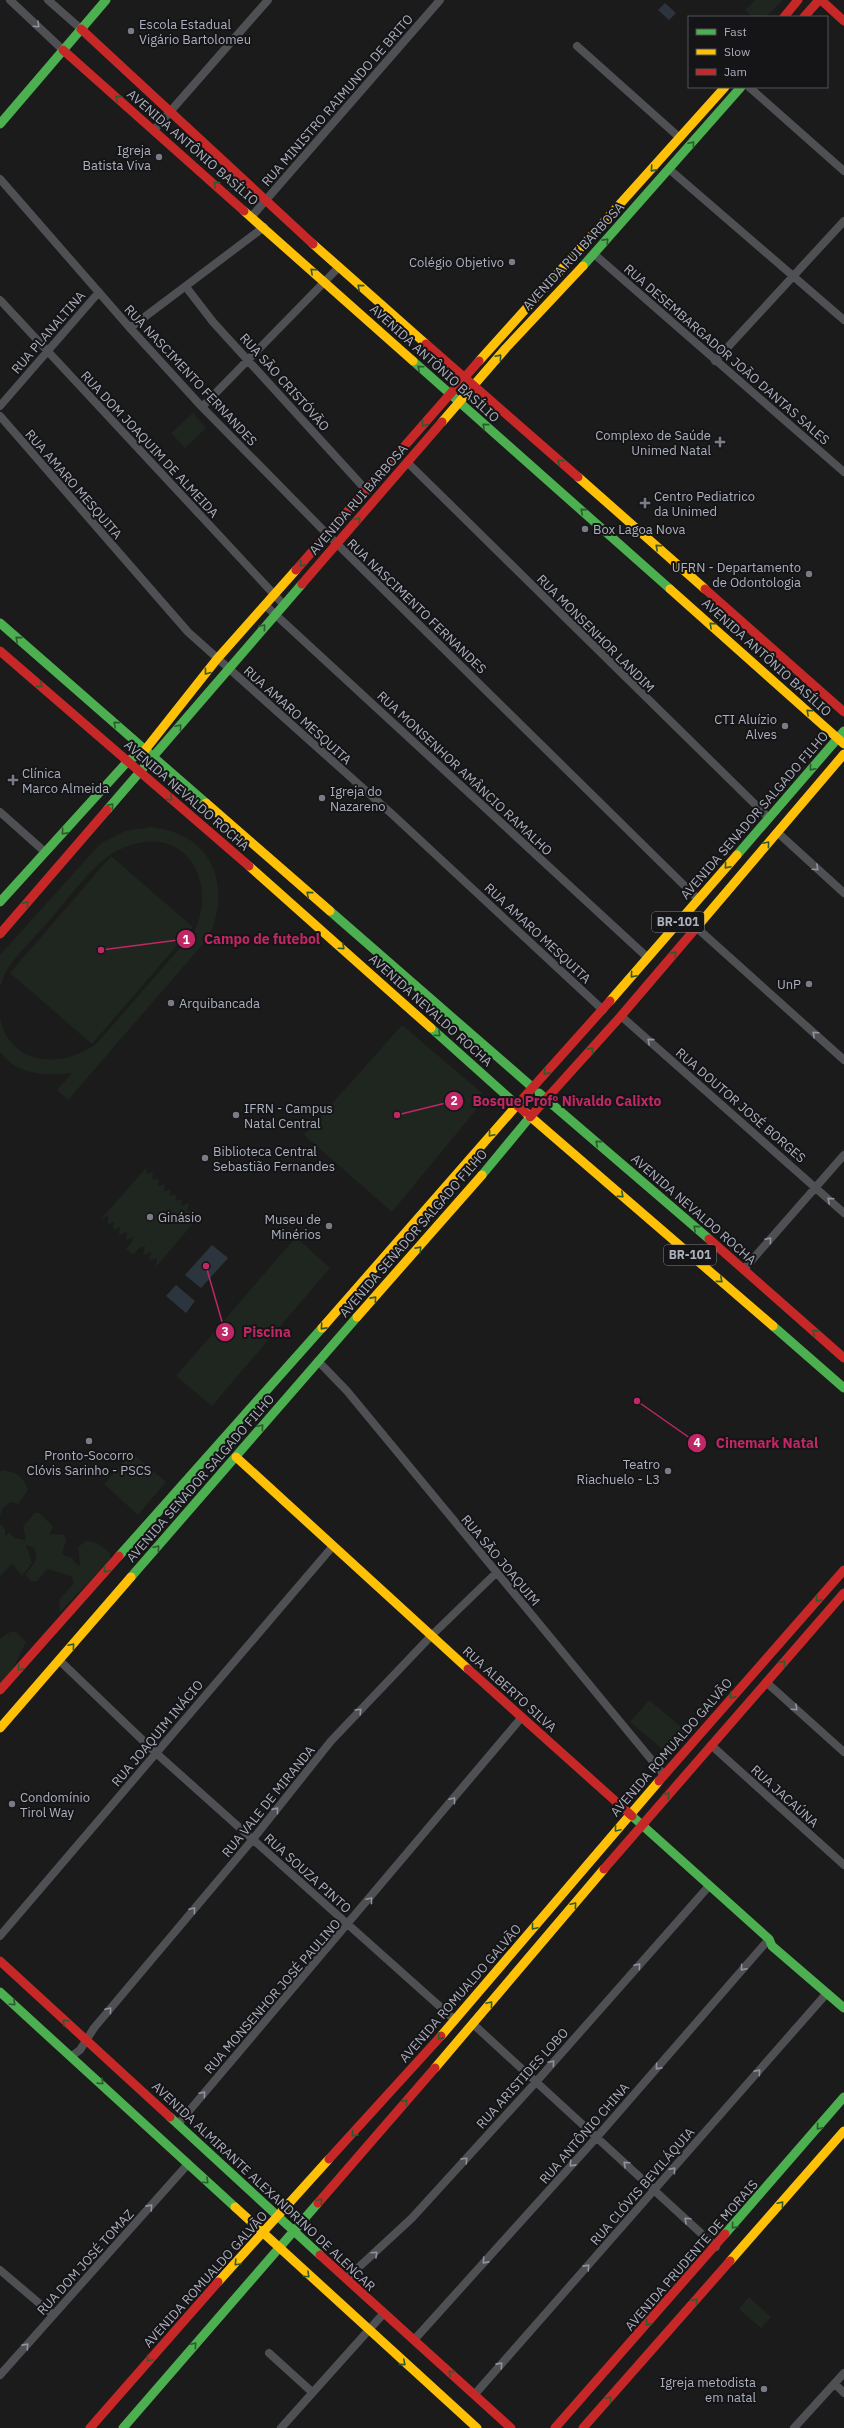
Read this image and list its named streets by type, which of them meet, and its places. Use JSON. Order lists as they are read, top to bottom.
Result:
{
  "streets": {
    "main road": [
      "AVENIDA ANTÔNIO BASÍLIO",
      "AVENIDA RUI BARBOSA",
      "AVENIDA NEVALDO ROCHA",
      "AVENIDA SENADOR SALGADO FILHO",
      "BR-101",
      "RUA ALBERTO SILVA",
      "AVENIDA ROMUALDO GALVÃO",
      "AVENIDA ALMIRANTE ALEXANDRINO DE ALENCAR",
      "AVENIDA PRUDENTE DE MORAIS"
    ],
    "street": [
      "RUA MINISTRO RAIMUNDO DE BRITO",
      "RUA PLANALTINA",
      "RUA DESEMBARGADOR JOÃO DANTAS SALES",
      "RUA NASCIMENTO FERNANDES",
      "RUA SÃO CRISTÓVÃO",
      "RUA DOM JOAQUIM DE ALMEIDA",
      "RUA AMARO MESQUITA",
      "RUA MONSENHOR LANDIM",
      "RUA MONSENHOR AMÂNCIO RAMALHO",
      "RUA DOUTOR JOSÉ BORGES",
      "RUA SÃO JOAQUIM",
      "RUA JOAQUIM INÁCIO",
      "RUA JACAÚNA",
      "RUA VALE DE MIRANDA",
      "RUA SOUZA PINTO",
      "RUA MONSENHOR JOSÉ PAULINO",
      "RUA ARISTIDES LOBO",
      "RUA ANTÔNIO CHINA",
      "RUA CLÓVIS BEVILÁQUIA",
      "RUA DOM JOSÉ TOMAZ"
    ]
  },
  "crossings": [
    ["RUA MINISTRO RAIMUNDO DE BRITO", "AVENIDA ANTÔNIO BASÍLIO"],
    ["AVENIDA ANTÔNIO BASÍLIO", "AVENIDA RUI BARBOSA"],
    ["AVENIDA ANTÔNIO BASÍLIO", "AVENIDA SENADOR SALGADO FILHO"],
    ["AVENIDA RUI BARBOSA", "RUA DESEMBARGADOR JOÃO DANTAS SALES"],
    ["AVENIDA RUI BARBOSA", "RUA NASCIMENTO FERNANDES"],
    ["AVENIDA RUI BARBOSA", "RUA SÃO CRISTÓVÃO"],
    ["AVENIDA RUI BARBOSA", "RUA DOM JOAQUIM DE ALMEIDA"],
    ["AVENIDA RUI BARBOSA", "RUA AMARO MESQUITA"],
    ["AVENIDA RUI BARBOSA", "RUA MONSENHOR LANDIM"],
    ["AVENIDA RUI BARBOSA", "RUA MONSENHOR AMÂNCIO RAMALHO"],
    ["AVENIDA RUI BARBOSA", "AVENIDA NEVALDO ROCHA"],
    ["RUA PLANALTINA", "RUA NASCIMENTO FERNANDES"],
    ["RUA PLANALTINA", "RUA DOM JOAQUIM DE ALMEIDA"],
    ["RUA NASCIMENTO FERNANDES", "AVENIDA SENADOR SALGADO FILHO"],
    ["RUA AMARO MESQUITA", "AVENIDA SENADOR SALGADO FILHO"],
    ["RUA MONSENHOR LANDIM", "AVENIDA SENADOR SALGADO FILHO"],
    ["RUA MONSENHOR AMÂNCIO RAMALHO", "AVENIDA SENADOR SALGADO FILHO"],
    ["AVENIDA NEVALDO ROCHA", "AVENIDA SENADOR SALGADO FILHO"],
    ["AVENIDA SENADOR SALGADO FILHO", "RUA DOUTOR JOSÉ BORGES"],
    ["AVENIDA SENADOR SALGADO FILHO", "RUA SÃO JOAQUIM"],
    ["AVENIDA SENADOR SALGADO FILHO", "RUA ALBERTO SILVA"],
    ["AVENIDA SENADOR SALGADO FILHO", "RUA SOUZA PINTO"],
    ["RUA SÃO JOAQUIM", "AVENIDA ROMUALDO GALVÃO"],
    ["RUA SÃO JOAQUIM", "RUA VALE DE MIRANDA"],
    ["RUA ALBERTO SILVA", "RUA JOAQUIM INÁCIO"],
    ["RUA ALBERTO SILVA", "AVENIDA ROMUALDO GALVÃO"],
    ["RUA ALBERTO SILVA", "RUA VALE DE MIRANDA"],
    ["RUA ALBERTO SILVA", "RUA MONSENHOR JOSÉ PAULINO"],
    ["RUA ALBERTO SILVA", "RUA ARISTIDES LOBO"],
    ["RUA ALBERTO SILVA", "RUA ANTÔNIO CHINA"],
    ["RUA ALBERTO SILVA", "RUA CLÓVIS BEVILÁQUIA"],
    ["RUA JOAQUIM INÁCIO", "RUA SOUZA PINTO"],
    ["AVENIDA ROMUALDO GALVÃO", "RUA SOUZA PINTO"],
    ["AVENIDA ROMUALDO GALVÃO", "AVENIDA ALMIRANTE ALEXANDRINO DE ALENCAR"],
    ["RUA VALE DE MIRANDA", "RUA SOUZA PINTO"],
    ["RUA VALE DE MIRANDA", "AVENIDA ALMIRANTE ALEXANDRINO DE ALENCAR"],
    ["RUA SOUZA PINTO", "RUA MONSENHOR JOSÉ PAULINO"],
    ["RUA MONSENHOR JOSÉ PAULINO", "AVENIDA ALMIRANTE ALEXANDRINO DE ALENCAR"],
    ["RUA ARISTIDES LOBO", "AVENIDA ALMIRANTE ALEXANDRINO DE ALENCAR"],
    ["RUA ANTÔNIO CHINA", "AVENIDA ALMIRANTE ALEXANDRINO DE ALENCAR"],
    ["AVENIDA ALMIRANTE ALEXANDRINO DE ALENCAR", "RUA CLÓVIS BEVILÁQUIA"]
  ],
  "one_way": [
    "AVENIDA ANTÔNIO BASÍLIO",
    "RUA DOUTOR JOSÉ BORGES",
    "RUA VALE DE MIRANDA",
    "RUA MONSENHOR JOSÉ PAULINO",
    "RUA ARISTIDES LOBO",
    "RUA ANTÔNIO CHINA",
    "RUA CLÓVIS BEVILÁQUIA",
    "RUA DOM JOSÉ TOMAZ"
  ],
  "places": {
    "other": [
      "Escola Estadual Vigário Bartolomeu",
      "Igreja Batista Viva",
      "Colégio Objetivo",
      "Box Lagoa Nova",
      "UFRN - Departamento de Odontologia",
      "CTI Aluízio Alves",
      "Igreja do Nazareno",
      "Campo de futebol",
      "UnP",
      "Arquibancada",
      "IFRN - Campus Natal Central",
      "Bosque Profº Nivaldo Calixto",
      "Biblioteca Central Sebastião Fernandes",
      "Ginásio",
      "Museu de Minérios",
      "Piscina",
      "Cinemark Natal",
      "Pronto-Socorro Clóvis Sarinho - PSCS",
      "Teatro Riachuelo - L3",
      "Condomínio Tirol Way",
      "Igreja metodista em natal"
    ],
    "health": ["Complexo de Saúde Unimed Natal", "Centro Pediatrico da Unimed", "Clínica Marco Almeida"]
  },
  "legend": ["Fast", "Slow", "Jam"]
}
